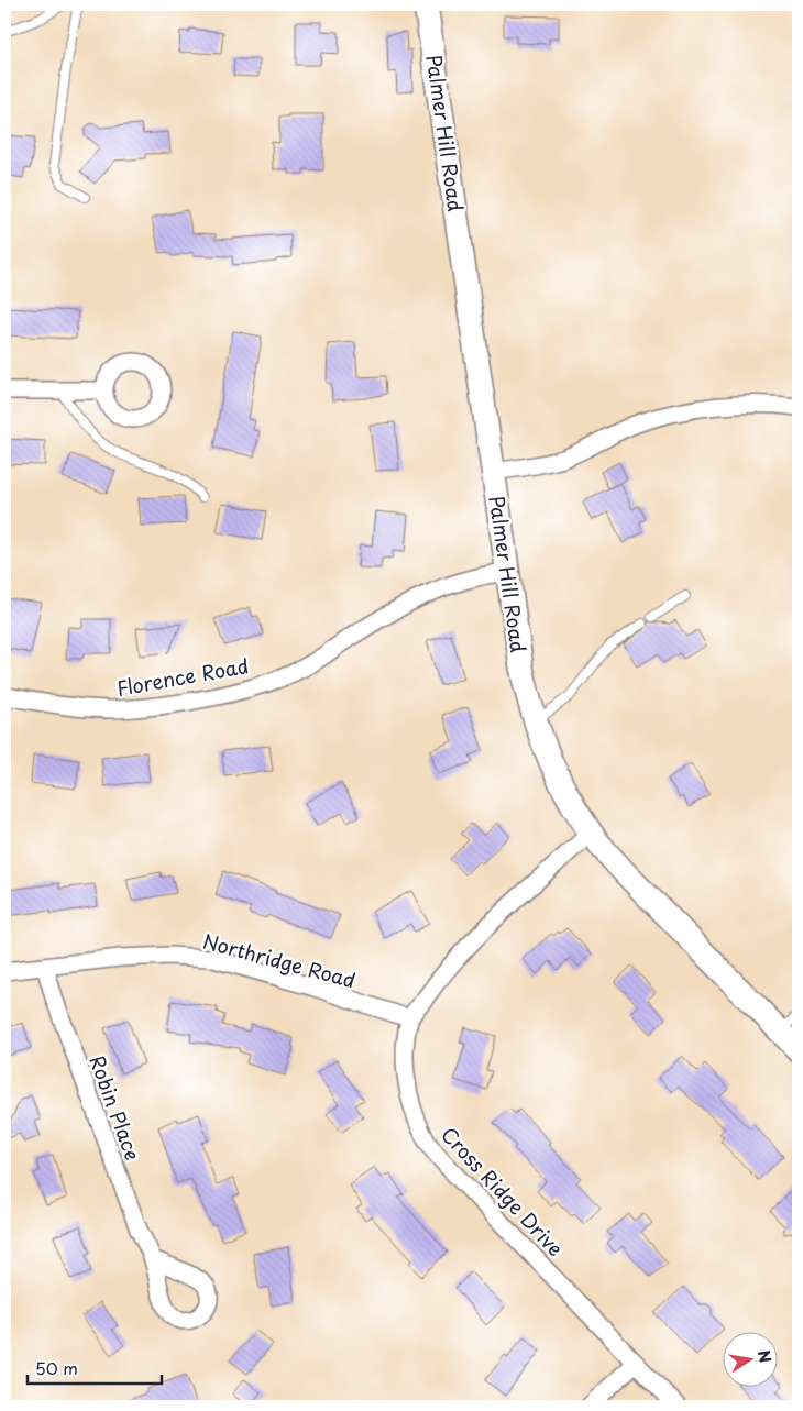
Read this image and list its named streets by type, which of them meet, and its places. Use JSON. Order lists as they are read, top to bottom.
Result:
{
  "streets": {
    "main road": ["Palmer Hill Road"],
    "street": [
      "Florence Road",
      "Northridge Road",
      "Robin Place",
      "Cross Ridge Drive"
    ]
  },
  "crossings": [
    ["Palmer Hill Road", "Florence Road"],
    ["Palmer Hill Road", "Cross Ridge Drive"],
    ["Northridge Road", "Robin Place"],
    ["Northridge Road", "Cross Ridge Drive"]
  ],
  "scale_bar": "50 m",
  "north": "right"
}
